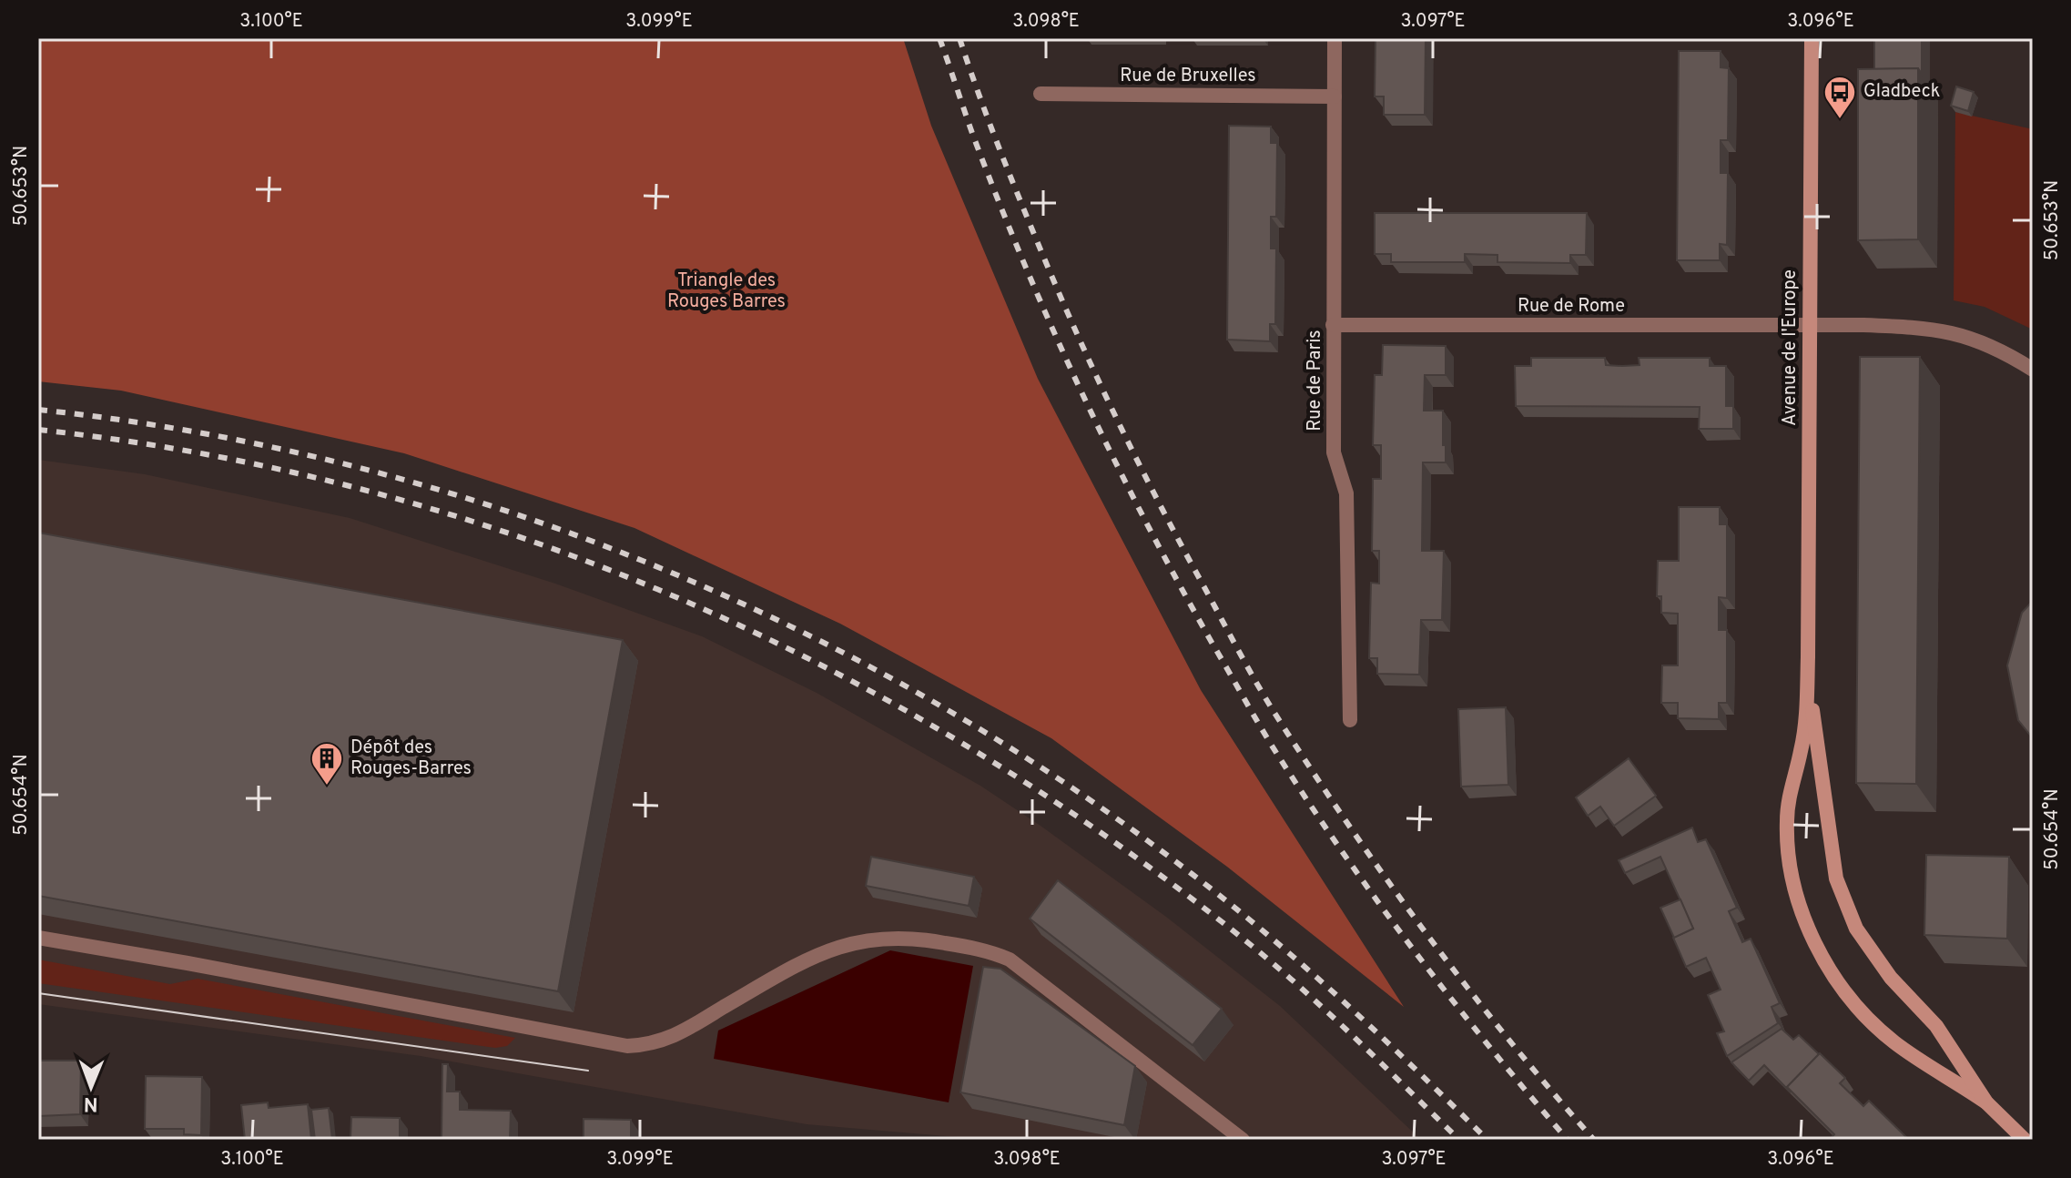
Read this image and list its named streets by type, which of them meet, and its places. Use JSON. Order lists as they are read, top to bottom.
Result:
{
  "streets": {
    "street": [
      "Rue de Bruxelles",
      "Rue de Rome",
      "Avenue de l'Europe",
      "Rue de Paris"
    ]
  },
  "crossings": [
    ["Rue de Bruxelles", "Rue de Paris"],
    ["Rue de Rome", "Avenue de l'Europe"],
    ["Rue de Rome", "Rue de Paris"]
  ],
  "parks": ["Triangle des Rouges Barres"],
  "places": {
    "bus stop": ["Gladbeck"],
    "building": ["Dépôt des Rouges-Barres"]
  },
  "north": "bottom",
  "coordinates": [
    "3.100°E",
    "3.099°E",
    "3.098°E",
    "3.097°E",
    "3.096°E",
    "50.653°N",
    "50.654°N"
  ]
}
